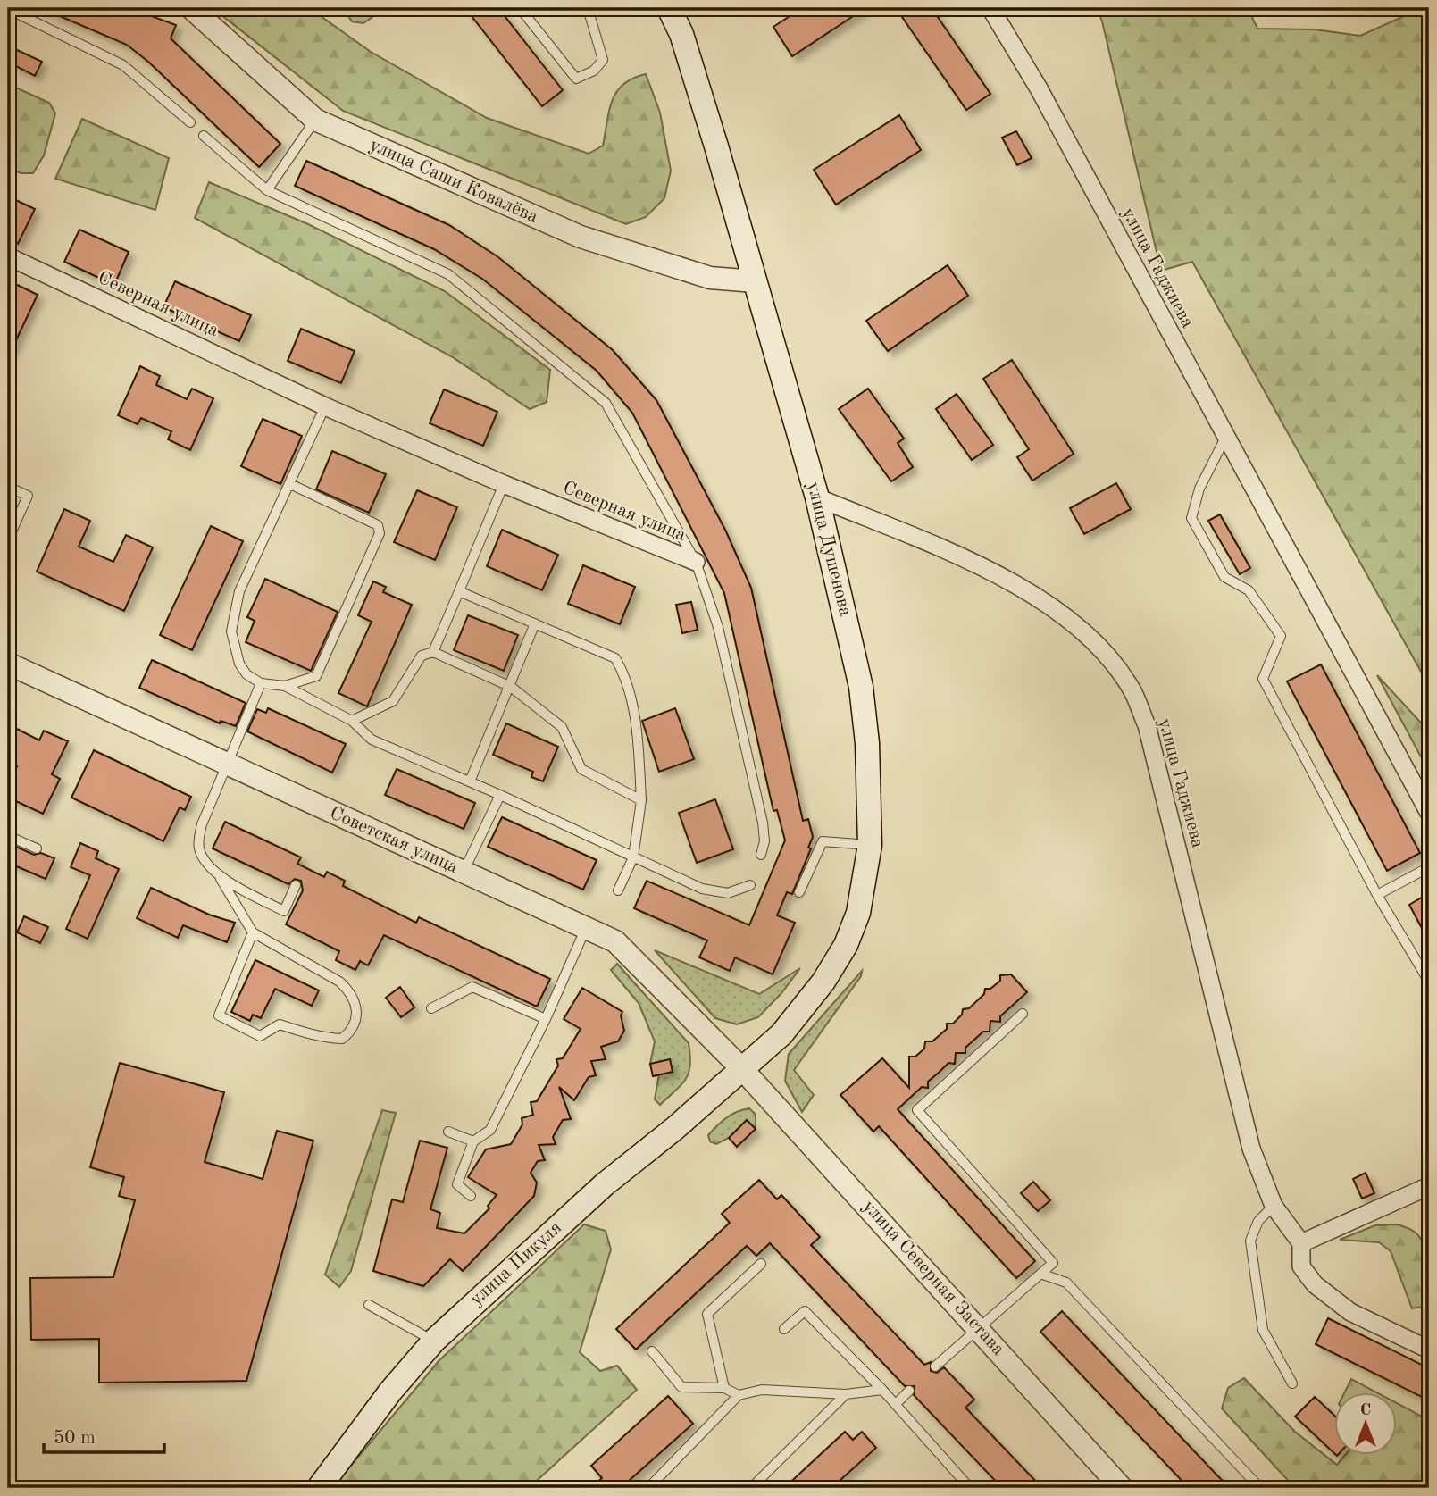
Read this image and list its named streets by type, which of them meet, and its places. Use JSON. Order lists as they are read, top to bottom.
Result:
{
  "streets": {
    "main road": ["улица Душенова", "улица Пикуля"],
    "street": [
      "улица Саши Ковалёва",
      "улица Гаджиева",
      "Северная улица",
      "Советская улица",
      "улица Северная Застава"
    ]
  },
  "crossings": [
    ["улица Саши Ковалёва", "улица Душенова"],
    ["улица Гаджиева", "улица Душенова"],
    ["улица Душенова", "Советская улица"],
    ["улица Душенова", "улица Пикуля"],
    ["улица Душенова", "улица Северная Застава"],
    ["Советская улица", "улица Пикуля"],
    ["Советская улица", "улица Северная Застава"],
    ["улица Пикуля", "улица Северная Застава"]
  ],
  "scale_bar": "50 m",
  "north": "top"
}
